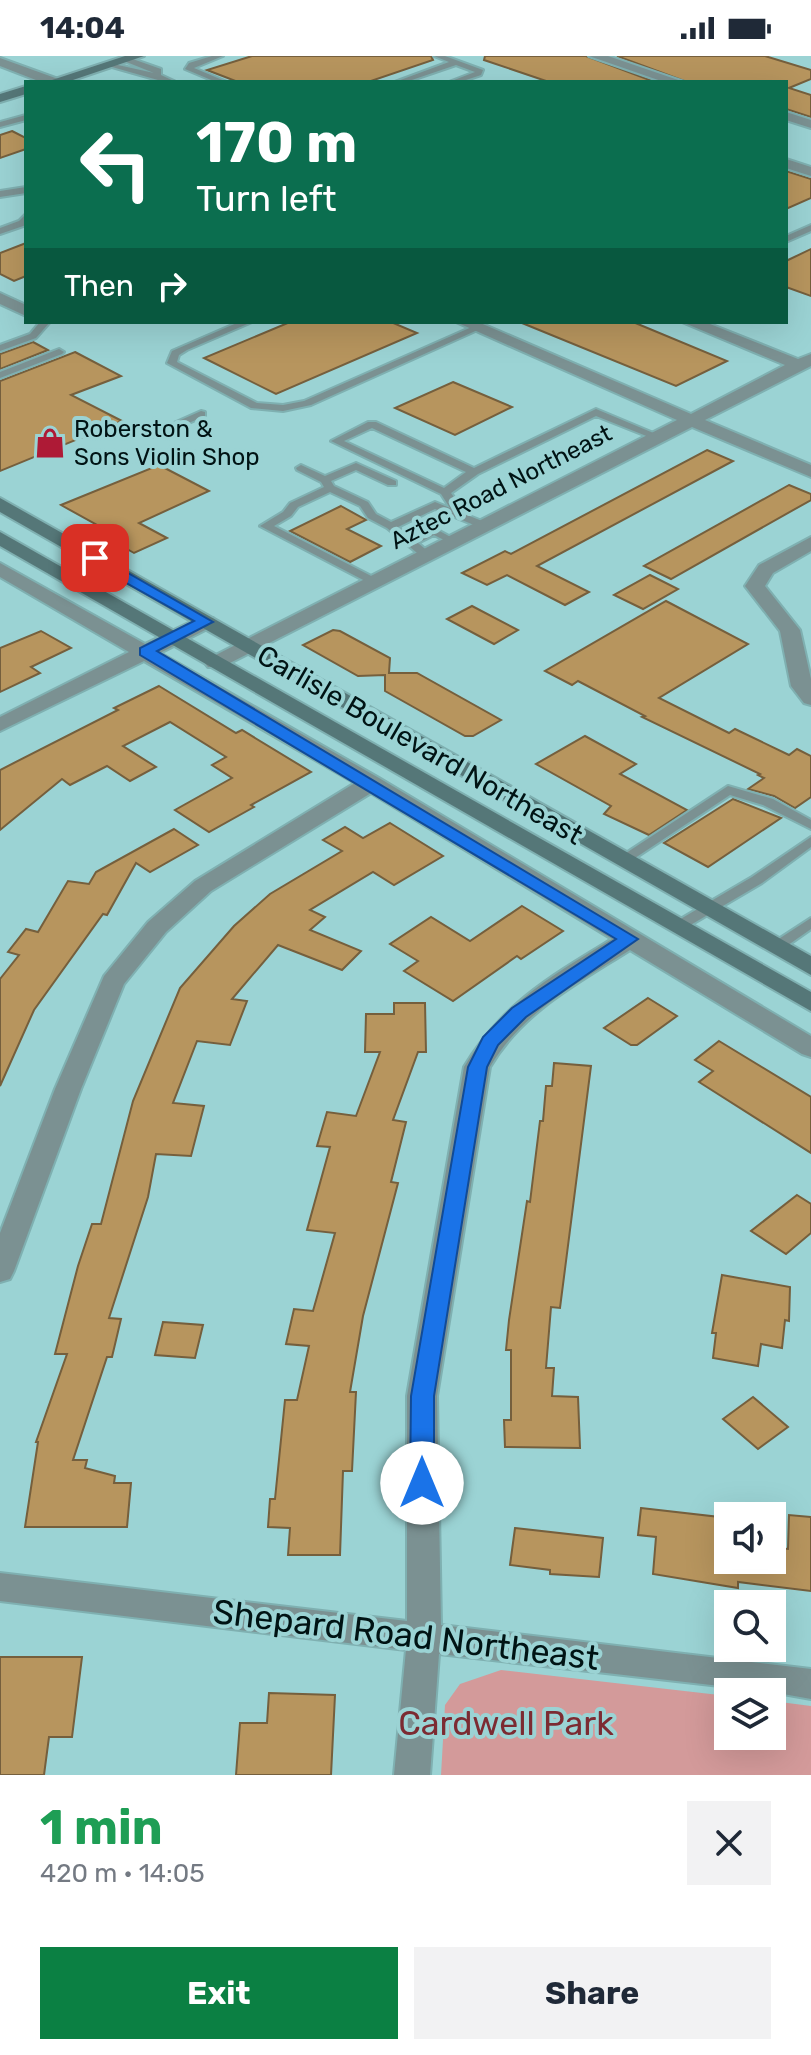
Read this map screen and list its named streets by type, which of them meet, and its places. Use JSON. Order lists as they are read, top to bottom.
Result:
{
  "streets": {
    "main road": ["Carlisle Boulevard Northeast"],
    "street": ["Aztec Road Northeast", "Shepard Road Northeast"]
  },
  "crossings": [
    ["Aztec Road Northeast", "Carlisle Boulevard Northeast"]
  ],
  "parks": ["Cardwell Park"],
  "places": {
    "shop": ["Roberston & Sons Violin Shop"]
  },
  "page": {
    "status": "14:04",
    "turn": ["170 m", "Turn left"],
    "then": "Then",
    "heading": ["1 min", "420 m · 14:05"],
    "buttons": ["Exit", "Share"]
  }
}
